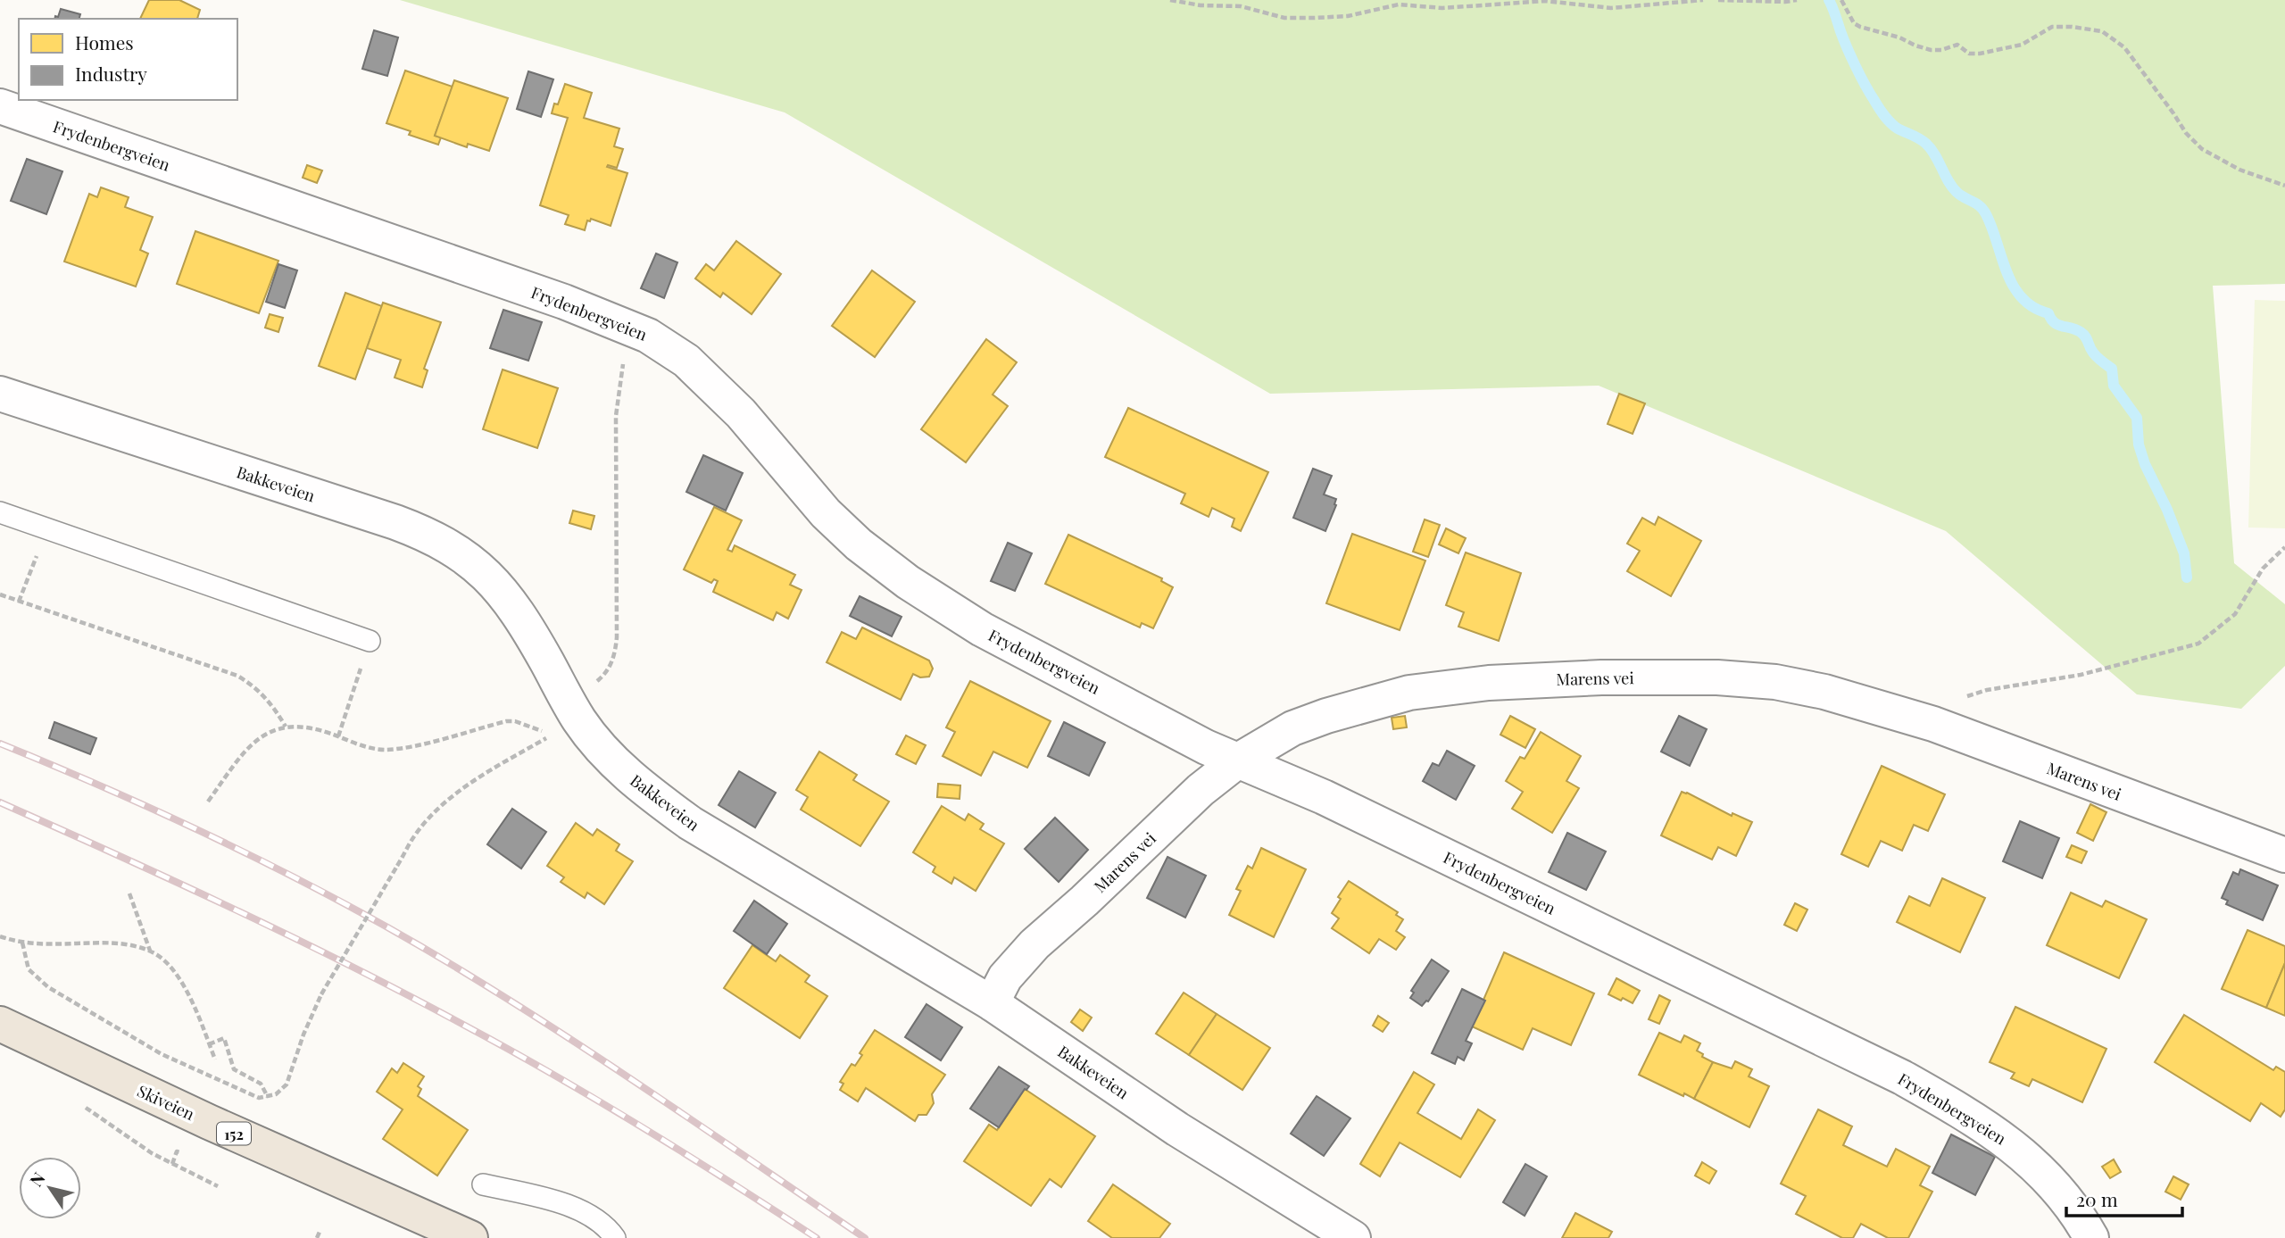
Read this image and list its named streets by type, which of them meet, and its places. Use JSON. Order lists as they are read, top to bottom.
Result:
{
  "streets": {
    "main road": ["Skiveien", "152"],
    "street": ["Frydenbergveien", "Bakkeveien", "Marens vei"]
  },
  "crossings": [
    ["Frydenbergveien", "Marens vei"],
    ["Bakkeveien", "Marens vei"]
  ],
  "legend": ["Homes", "Industry"],
  "scale_bar": "20 m",
  "north": "top left"
}
